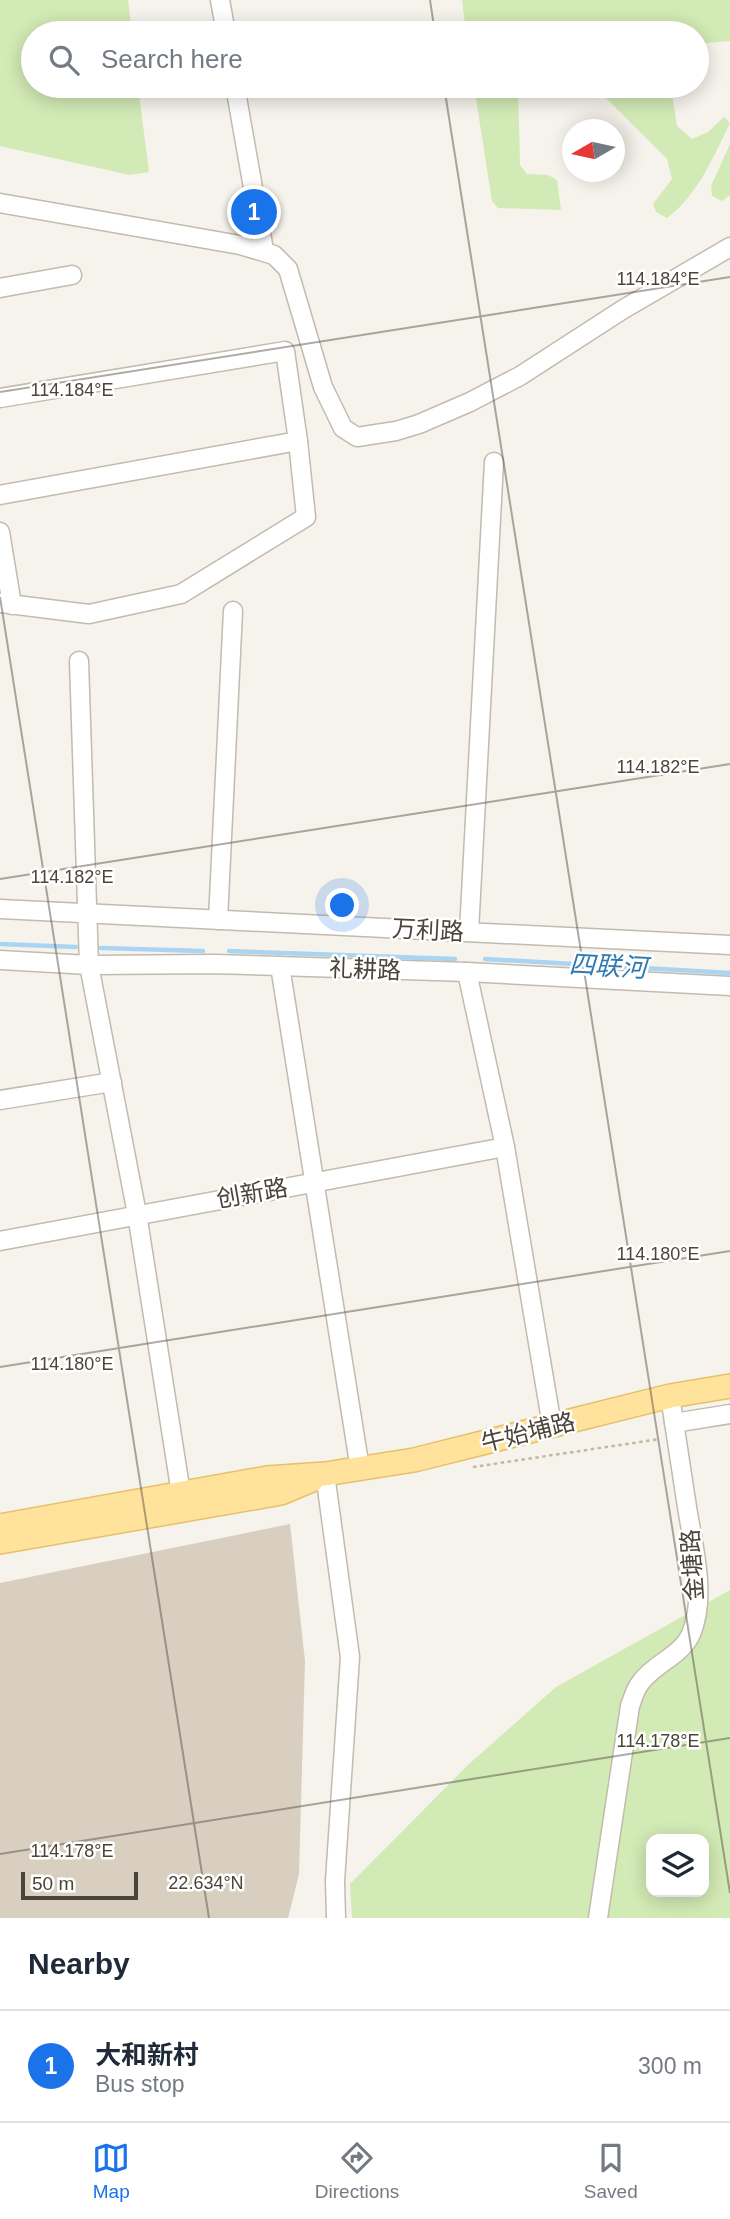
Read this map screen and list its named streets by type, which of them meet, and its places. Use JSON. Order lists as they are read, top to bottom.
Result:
{
  "streets": {
    "main road": ["牛始埔路"],
    "street": [
      "万利路",
      "礼耕路",
      "创新路",
      "金塘路"
    ]
  },
  "crossings": [
    ["牛始埔路", "金塘路"]
  ],
  "water": ["四联河"],
  "scale_bar": "50 m",
  "north": "left",
  "page": {
    "search": "Search here",
    "pins": "1",
    "scale": "50 m",
    "heading": "Nearby",
    "list": [
      {
        "mark": "1",
        "name": "大和新村",
        "note": "Bus stop",
        "value": "300 m"
      }
    ],
    "nav": ["Map", "Directions", "Saved"]
  },
  "coordinates": [
    "114.184°E",
    "114.182°E",
    "114.180°E",
    "114.178°E",
    "22.634°N"
  ]
}
